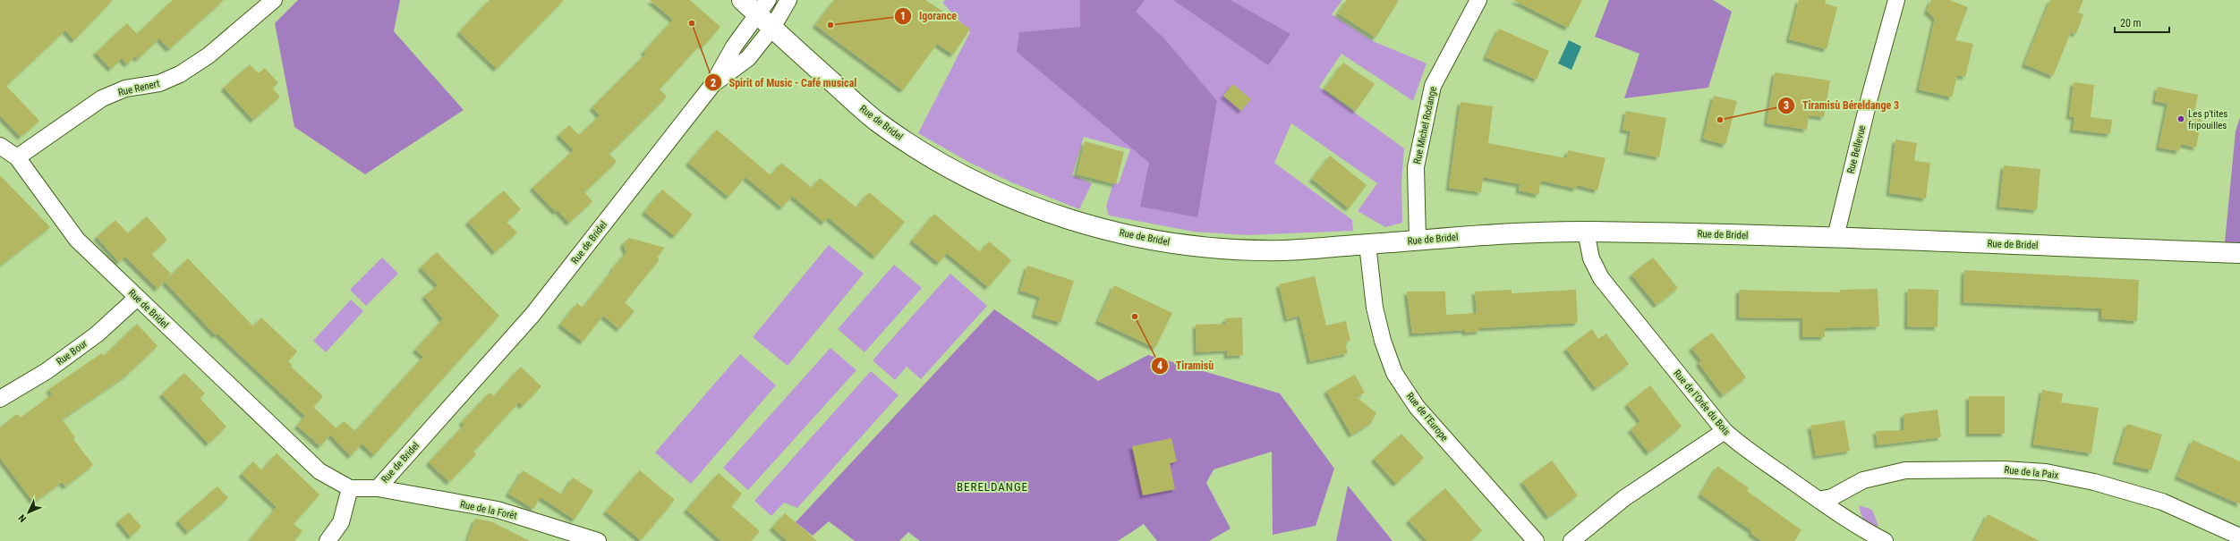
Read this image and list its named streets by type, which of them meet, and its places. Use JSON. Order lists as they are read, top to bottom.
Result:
{
  "streets": {
    "main road": ["Rue de Bridel"],
    "street": [
      "Rue Renert",
      "Rue Michel Rodange",
      "Rue Bellevue",
      "Rue Bour",
      "Rue de l'Orée du Bois",
      "Rue de l'Europe",
      "Rue de la Paix",
      "Rue de la Forêt"
    ]
  },
  "crossings": [
    ["Rue Renert", "Rue de Bridel"],
    ["Rue de Bridel", "Rue Michel Rodange"],
    ["Rue de Bridel", "Rue Bellevue"],
    ["Rue de Bridel", "Rue Bour"],
    ["Rue de Bridel", "Rue de l'Orée du Bois"],
    ["Rue de Bridel", "Rue de l'Europe"],
    ["Rue de Bridel", "Rue de la Forêt"],
    ["Rue de l'Orée du Bois", "Rue de la Paix"]
  ],
  "districts": ["BERELDANGE"],
  "places": [
    "Spirit of Music - Café musical",
    "Igorance",
    "Les p'tites fripouilles",
    "Tiramisù Béreldange 3",
    "Tiramisù"
  ],
  "scale_bar": "20 m",
  "north": "bottom left"
}
